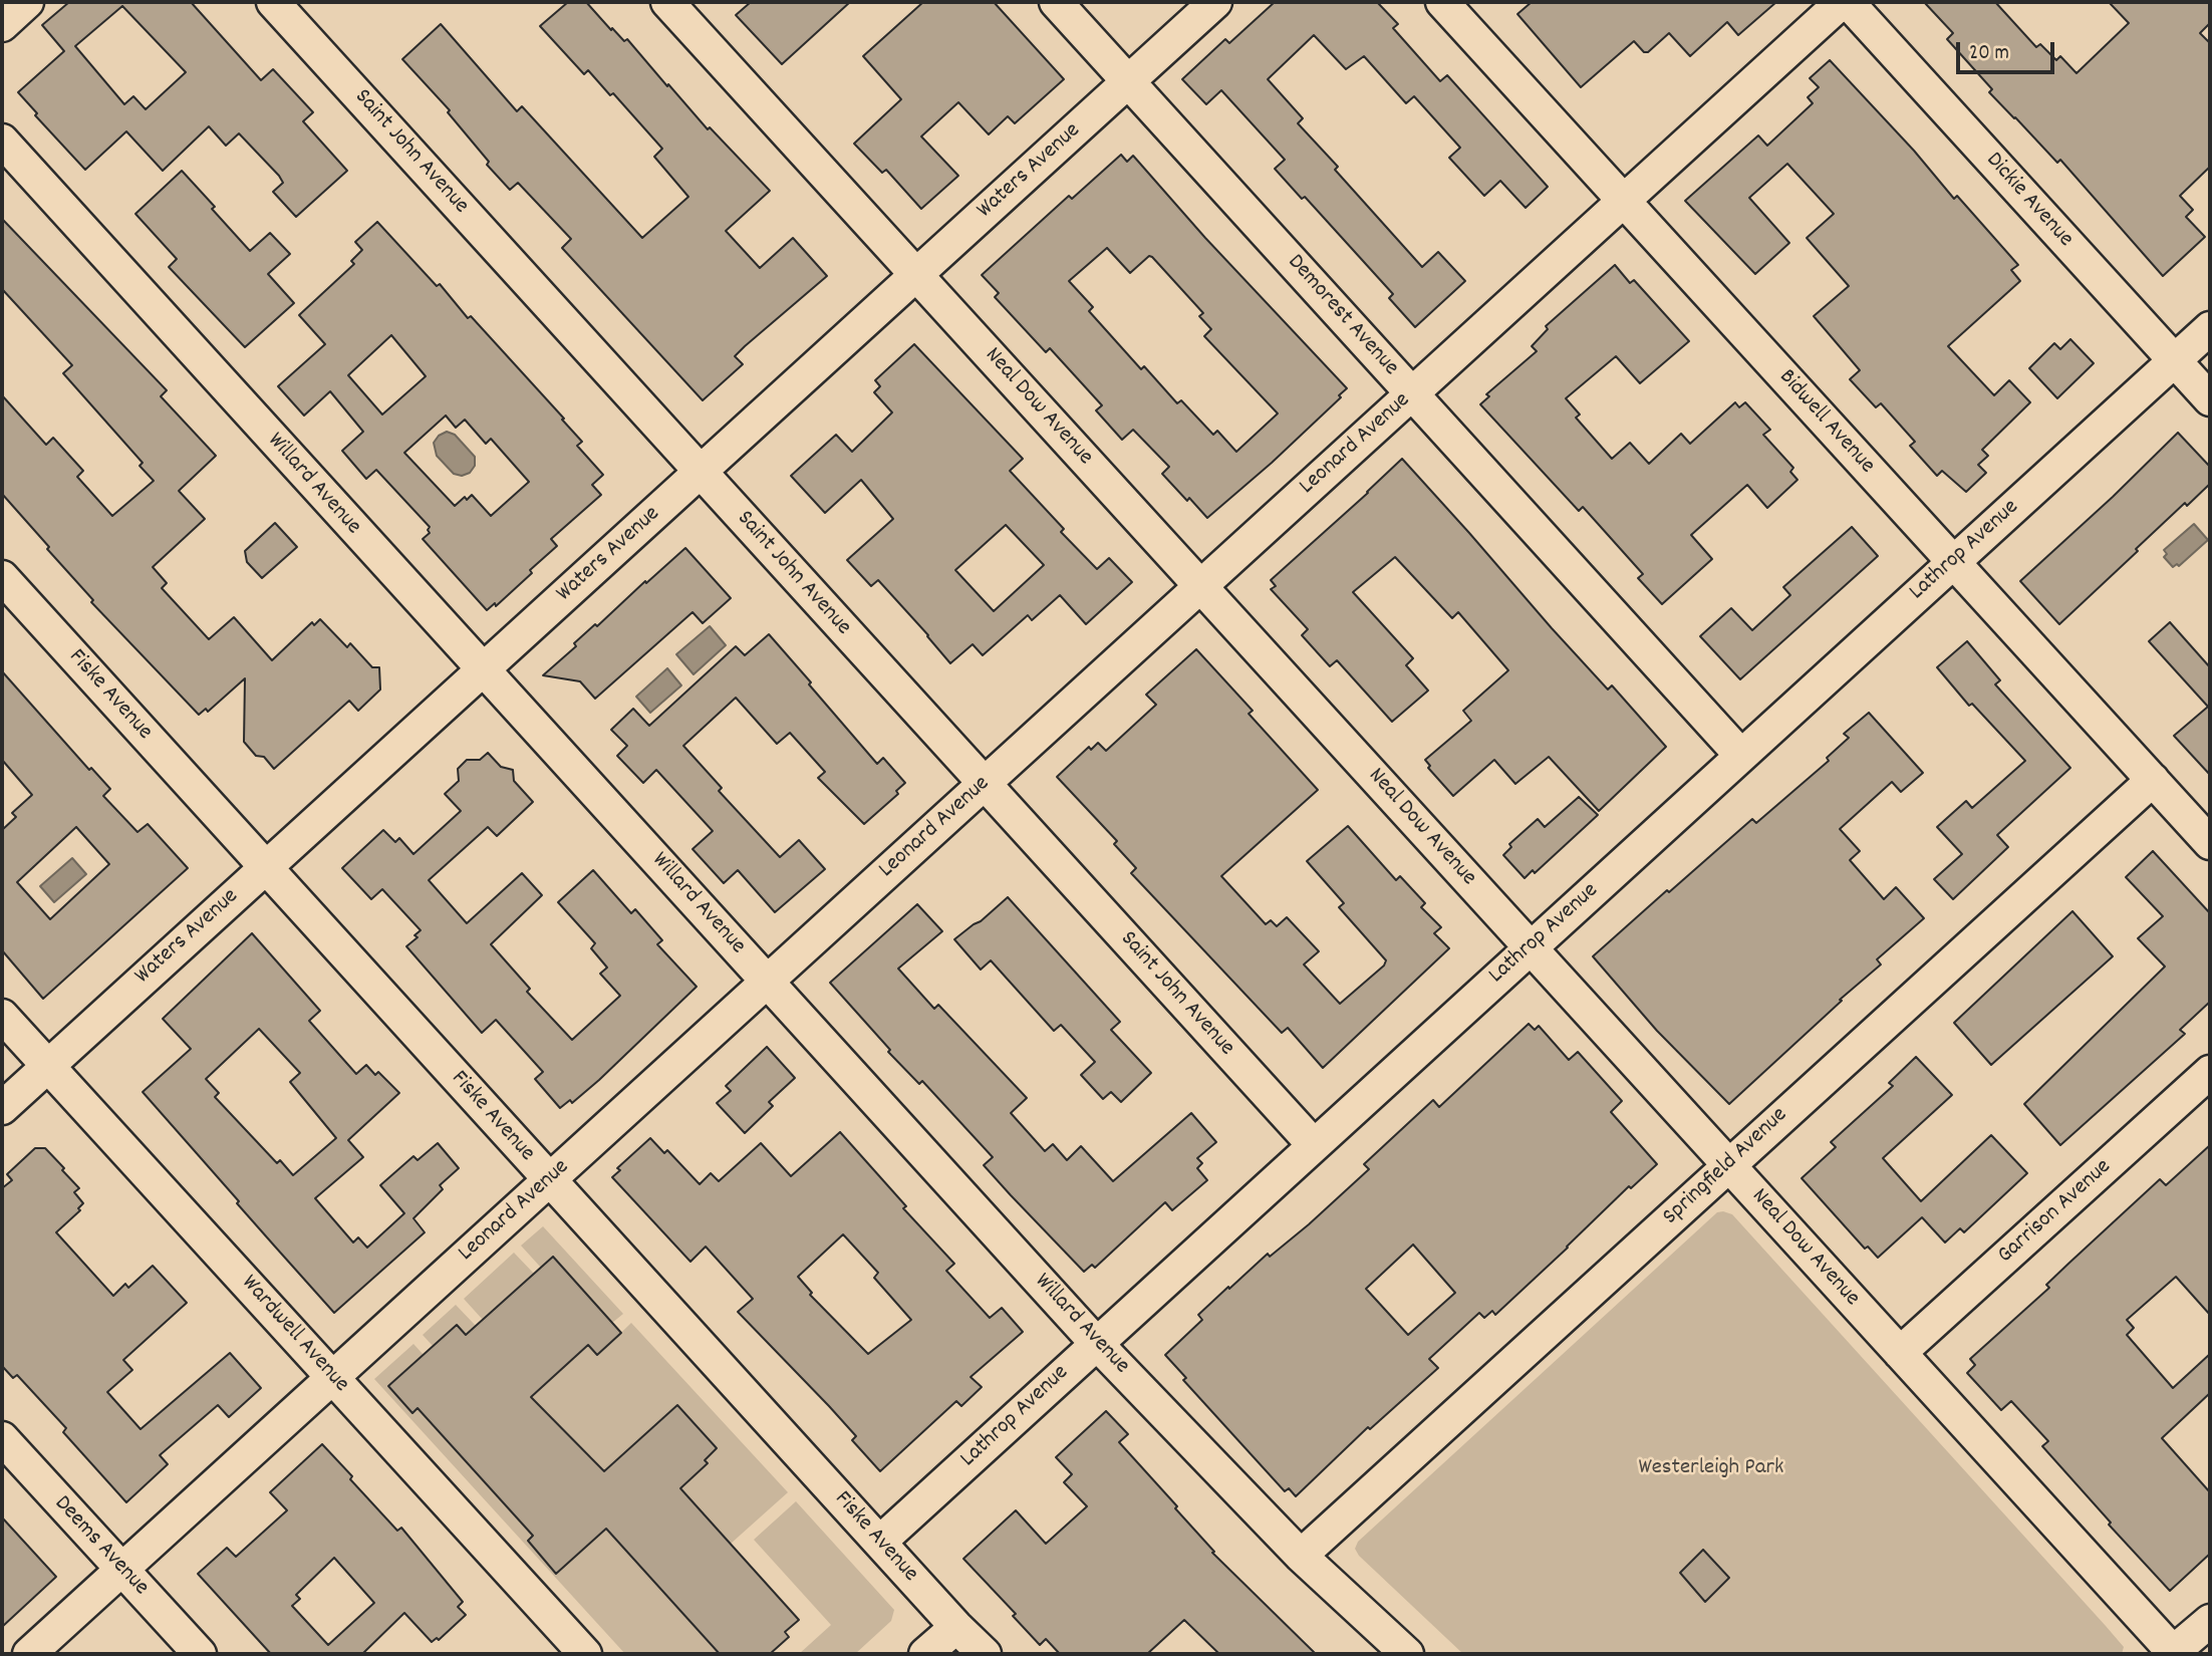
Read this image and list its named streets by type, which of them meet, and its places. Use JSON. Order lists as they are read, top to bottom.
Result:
{
  "streets": {
    "street": [
      "Saint John Avenue",
      "Waters Avenue",
      "Dickie Avenue",
      "Demorest Avenue",
      "Neal Dow Avenue",
      "Bidwell Avenue",
      "Leonard Avenue",
      "Willard Avenue",
      "Lathrop Avenue",
      "Fiske Avenue",
      "Springfield Avenue",
      "Garrison Avenue",
      "Wardwell Avenue",
      "Deems Avenue"
    ]
  },
  "crossings": [
    ["Saint John Avenue", "Waters Avenue"],
    ["Saint John Avenue", "Leonard Avenue"],
    ["Saint John Avenue", "Lathrop Avenue"],
    ["Waters Avenue", "Demorest Avenue"],
    ["Waters Avenue", "Neal Dow Avenue"],
    ["Waters Avenue", "Willard Avenue"],
    ["Waters Avenue", "Fiske Avenue"],
    ["Waters Avenue", "Wardwell Avenue"],
    ["Dickie Avenue", "Lathrop Avenue"],
    ["Demorest Avenue", "Leonard Avenue"],
    ["Demorest Avenue", "Lathrop Avenue"],
    ["Neal Dow Avenue", "Leonard Avenue"],
    ["Neal Dow Avenue", "Lathrop Avenue"],
    ["Neal Dow Avenue", "Springfield Avenue"],
    ["Neal Dow Avenue", "Garrison Avenue"],
    ["Bidwell Avenue", "Leonard Avenue"],
    ["Bidwell Avenue", "Lathrop Avenue"],
    ["Bidwell Avenue", "Springfield Avenue"],
    ["Leonard Avenue", "Willard Avenue"],
    ["Leonard Avenue", "Fiske Avenue"],
    ["Leonard Avenue", "Wardwell Avenue"],
    ["Leonard Avenue", "Deems Avenue"],
    ["Willard Avenue", "Lathrop Avenue"],
    ["Willard Avenue", "Springfield Avenue"],
    ["Lathrop Avenue", "Fiske Avenue"]
  ],
  "parks": ["Westerleigh Park"],
  "scale_bar": "20 m"
}
